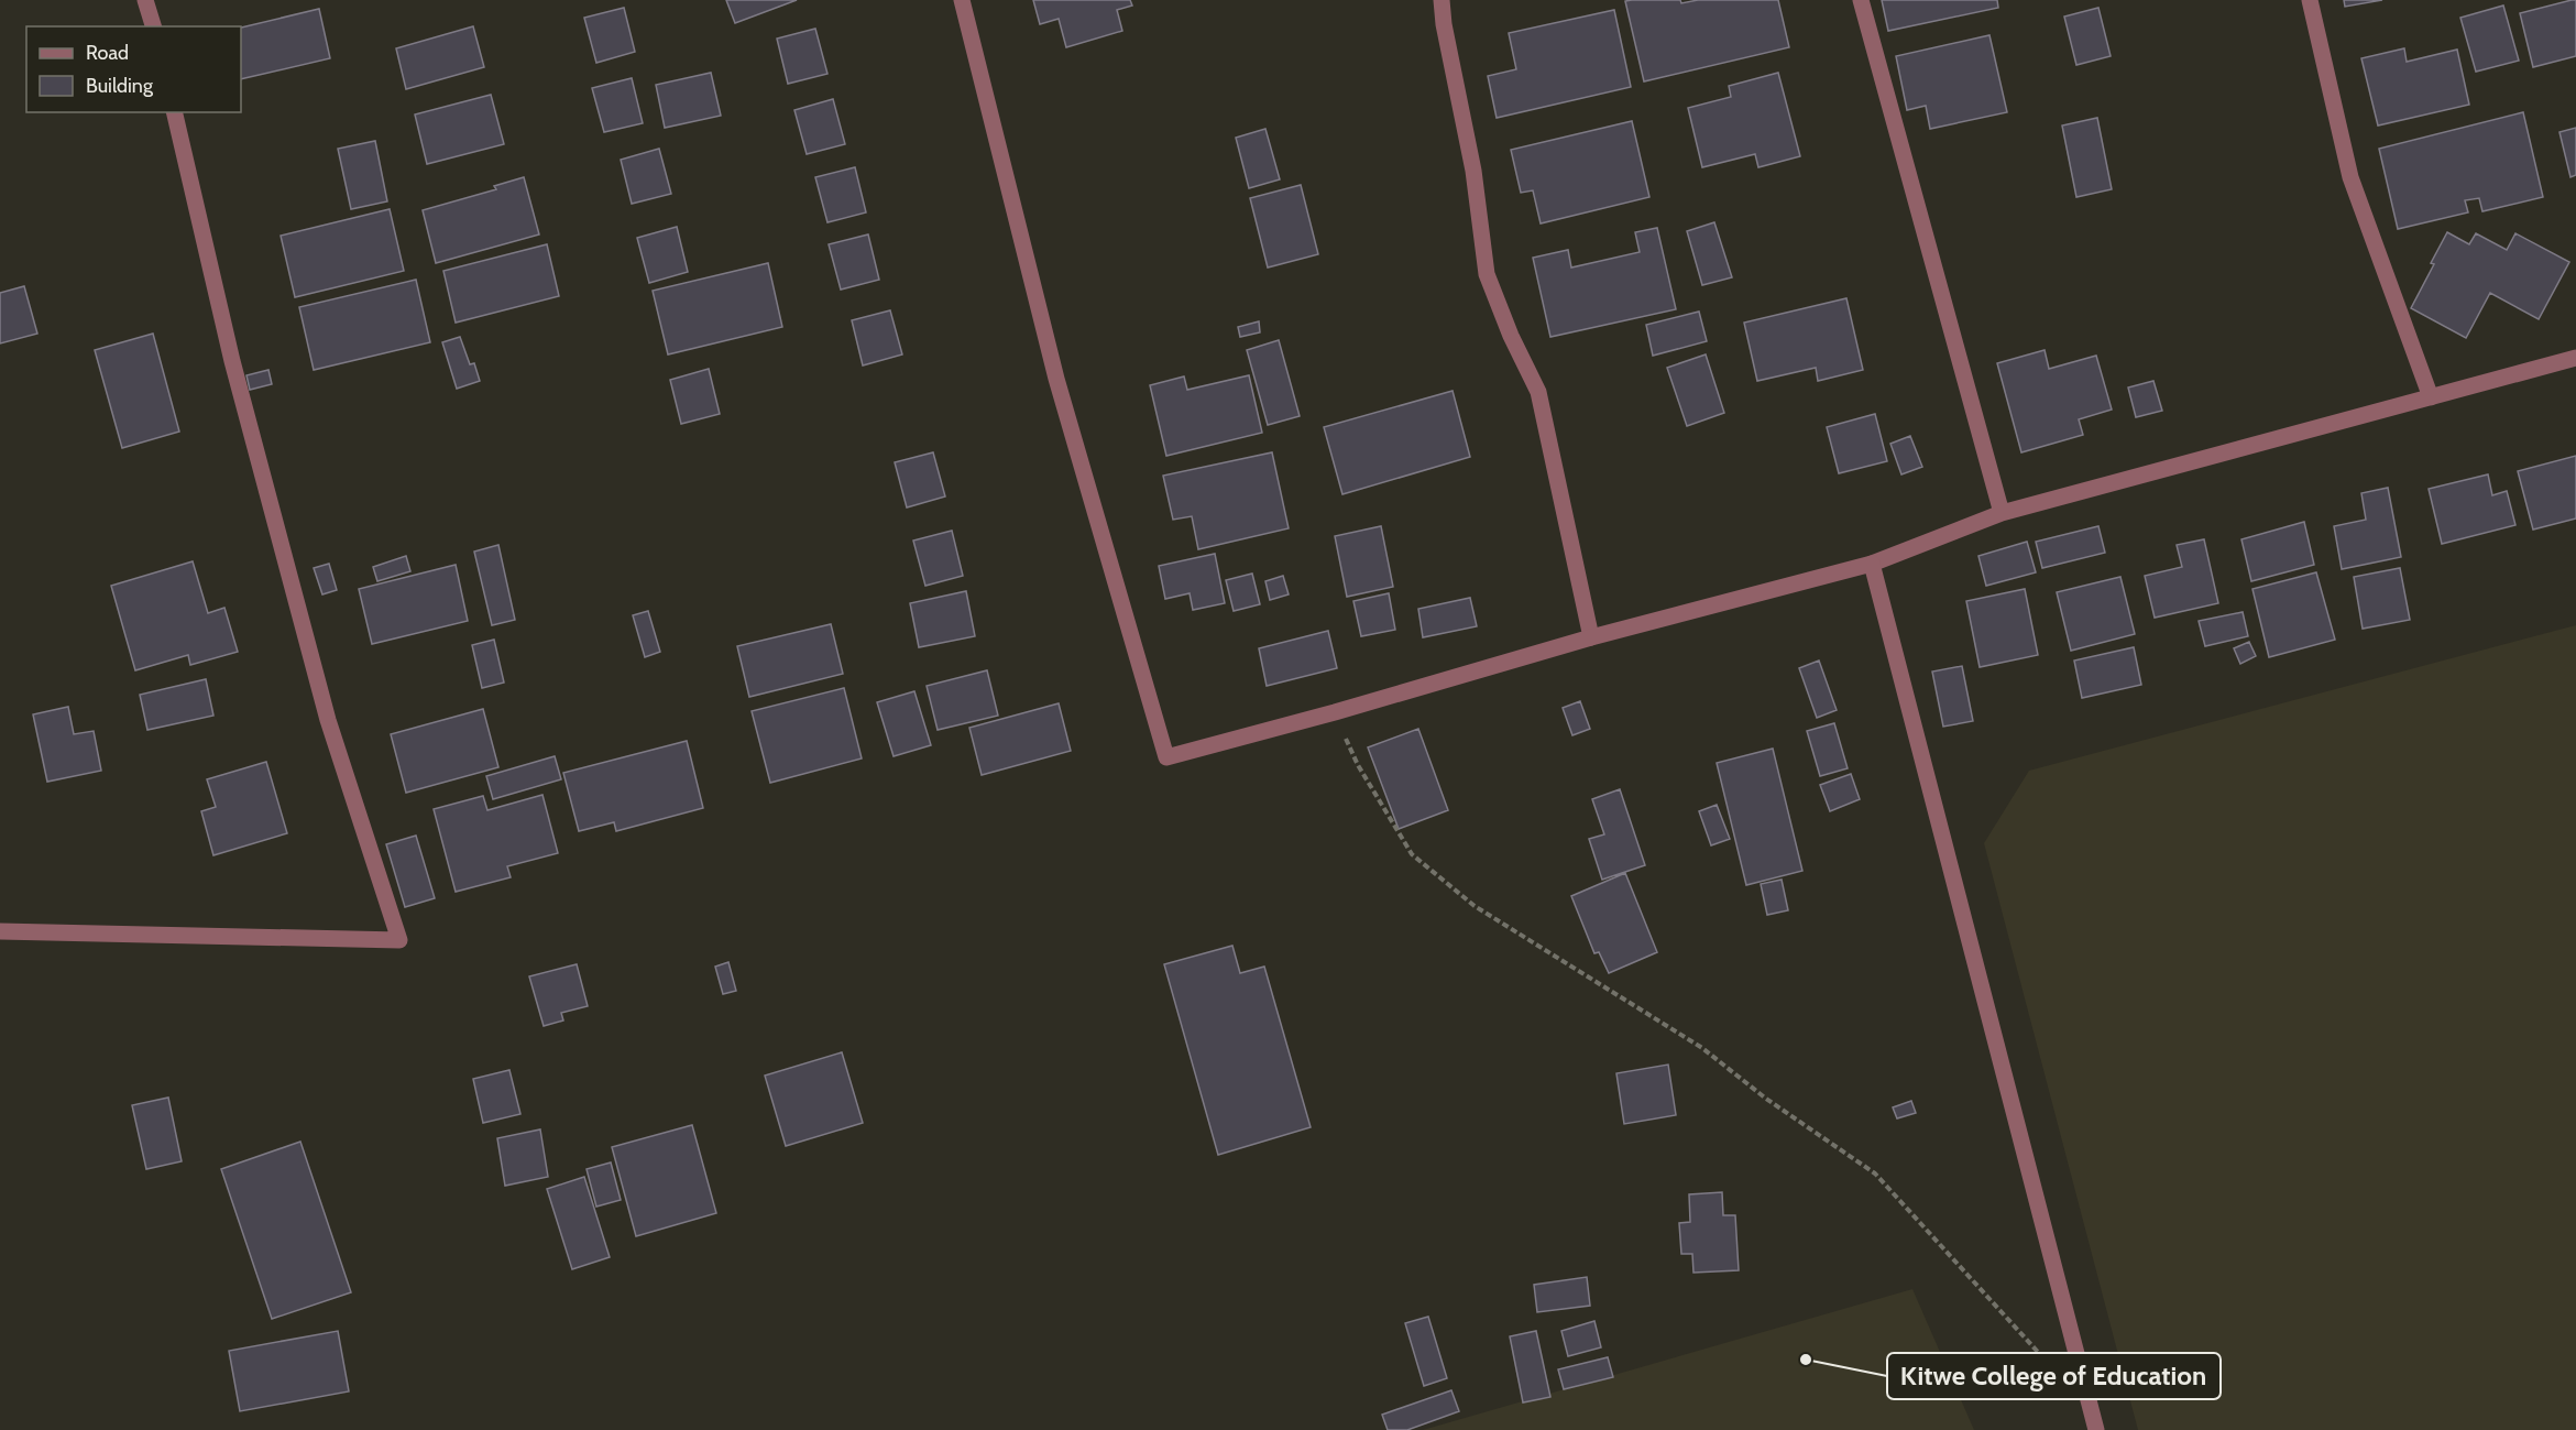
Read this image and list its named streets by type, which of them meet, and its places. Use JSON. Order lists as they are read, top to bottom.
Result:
{
  "places": ["Kitwe College of Education"],
  "legend": ["Road", "Building"]
}
